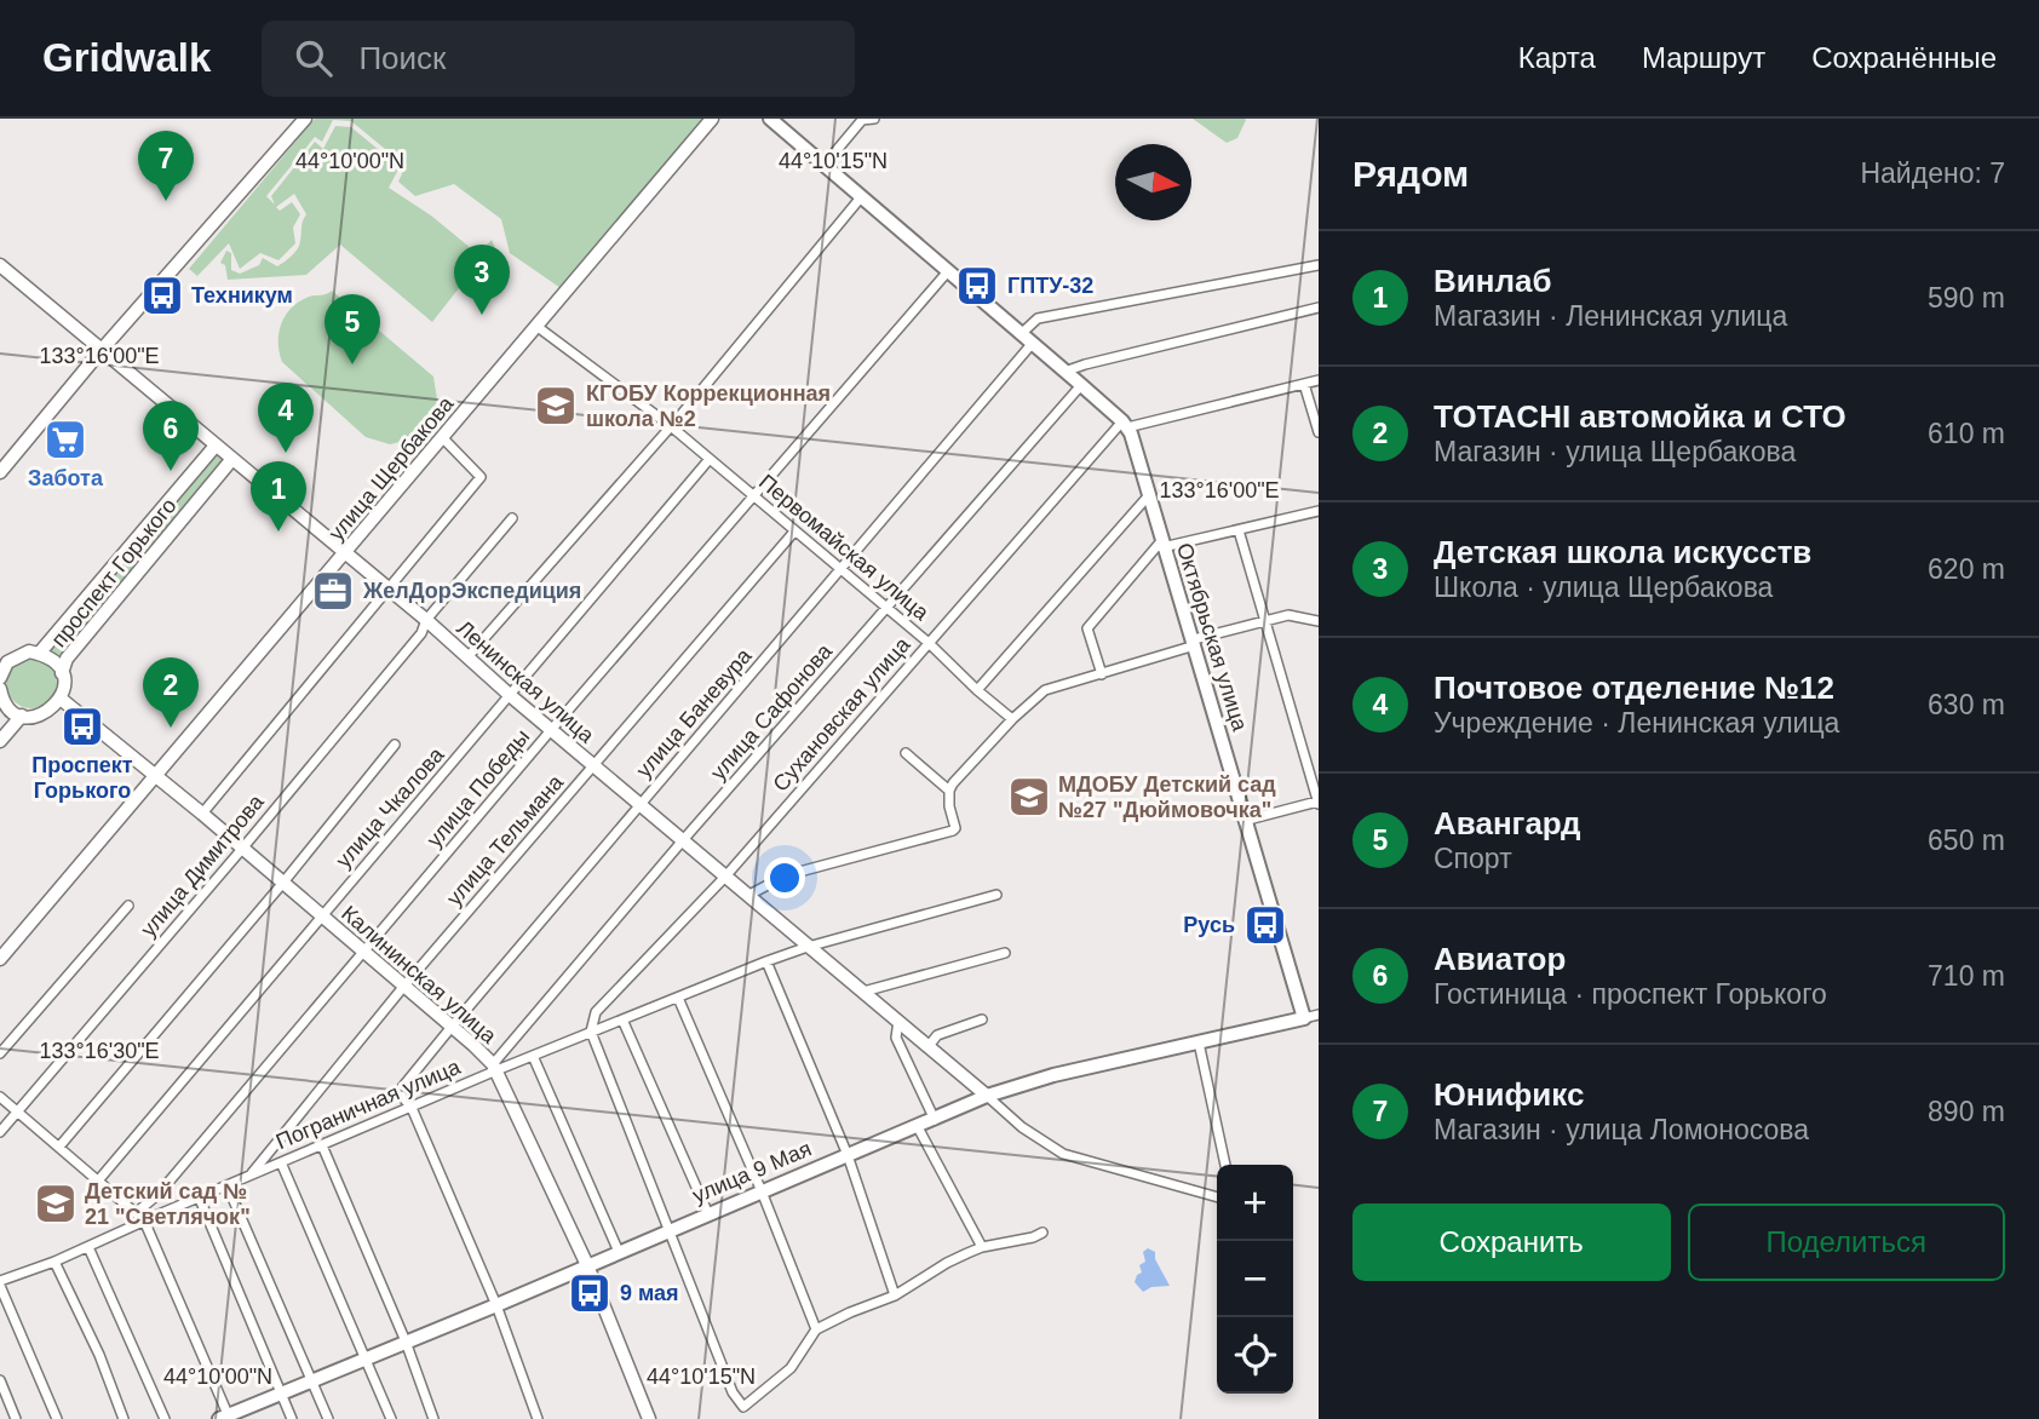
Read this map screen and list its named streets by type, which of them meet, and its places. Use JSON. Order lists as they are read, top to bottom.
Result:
{
  "streets": {
    "main road": [
      "улица Щербакова",
      "проспект Горького",
      "Октябрьская улица",
      "Ленинская улица",
      "Калининская улица",
      "улица 9 Мая"
    ],
    "street": [
      "Первомайская улица",
      "улица Сафонова",
      "улица Баневура",
      "Сухановская улица",
      "улица Победы",
      "улица Чкалова",
      "улица Тельмана",
      "улица Димитрова",
      "Пограничная улица"
    ]
  },
  "crossings": [
    ["улица Щербакова", "Первомайская улица"],
    ["улица Щербакова", "Ленинская улица"],
    ["улица Щербакова", "Калининская улица"],
    ["Первомайская улица", "улица Сафонова"],
    ["Первомайская улица", "улица Баневура"],
    ["Первомайская улица", "Сухановская улица"],
    ["Первомайская улица", "улица Победы"],
    ["Первомайская улица", "улица Чкалова"],
    ["Первомайская улица", "улица Тельмана"],
    ["проспект Горького", "Ленинская улица"],
    ["проспект Горького", "Калининская улица"],
    ["Октябрьская улица", "Сухановская улица"],
    ["Октябрьская улица", "улица 9 Мая"],
    ["Ленинская улица", "улица Сафонова"],
    ["Ленинская улица", "улица Баневура"],
    ["Ленинская улица", "Сухановская улица"],
    ["Ленинская улица", "улица Победы"],
    ["Ленинская улица", "улица Чкалова"],
    ["Ленинская улица", "улица Тельмана"],
    ["Ленинская улица", "улица Димитрова"],
    ["Ленинская улица", "Пограничная улица"],
    ["Ленинская улица", "улица 9 Мая"],
    ["улица Сафонова", "Калининская улица"],
    ["улица Сафонова", "Пограничная улица"],
    ["улица Баневура", "Калининская улица"],
    ["улица Баневура", "Пограничная улица"],
    ["Сухановская улица", "Пограничная улица"],
    ["улица Победы", "Калининская улица"],
    ["улица Чкалова", "Калининская улица"],
    ["улица Тельмана", "Калининская улица"],
    ["улица Тельмана", "Пограничная улица"],
    ["улица Димитрова", "Калининская улица"],
    ["Калининская улица", "Пограничная улица"],
    ["Калининская улица", "улица 9 Мая"]
  ],
  "places": {
    "bus stop": [
      "ГПТУ-32",
      "Техникум",
      "Проспект Горького",
      "Русь",
      "9 мая"
    ],
    "school or university": ["КГОБУ Коррекционная школа №2", "МДОБУ Детский сад №27 \"Дюймовочка\"", "Детский сад № 21 \"Светлячок\""],
    "supermarket": ["Забота"],
    "office": ["ЖелДорЭкспедиция"]
  },
  "north": "right",
  "page": {
    "header": "Gridwalk",
    "search": "Поиск",
    "nav": ["Карта", "Маршрут", "Сохранённые"],
    "heading": ["Рядом", "Найдено: 7"],
    "pins": [
      "7",
      "3",
      "5",
      "4",
      "6",
      "1",
      "2"
    ],
    "list": [
      {
        "mark": "1",
        "name": "Винлаб",
        "note": "Магазин · Ленинская улица",
        "value": "590 m"
      },
      {
        "mark": "2",
        "name": "TOTACHI автомойка и СТО",
        "note": "Магазин · улица Щербакова",
        "value": "610 m"
      },
      {
        "mark": "3",
        "name": "Детская школа искусств",
        "note": "Школа · улица Щербакова",
        "value": "620 m"
      },
      {
        "mark": "4",
        "name": "Почтовое отделение №12",
        "note": "Учреждение · Ленинская улица",
        "value": "630 m"
      },
      {
        "mark": "5",
        "name": "Авангард",
        "note": "Спорт",
        "value": "650 m"
      },
      {
        "mark": "6",
        "name": "Авиатор",
        "note": "Гостиница · проспект Горького",
        "value": "710 m"
      },
      {
        "mark": "7",
        "name": "Юнификс",
        "note": "Магазин · улица Ломоносова",
        "value": "890 m"
      }
    ],
    "map_buttons": ["+", "−"],
    "buttons": ["Сохранить", "Поделиться"]
  },
  "coordinates": [
    "44°10'00\"N",
    "44°10'15\"N",
    "133°16'00\"E",
    "133°16'30\"E"
  ]
}
